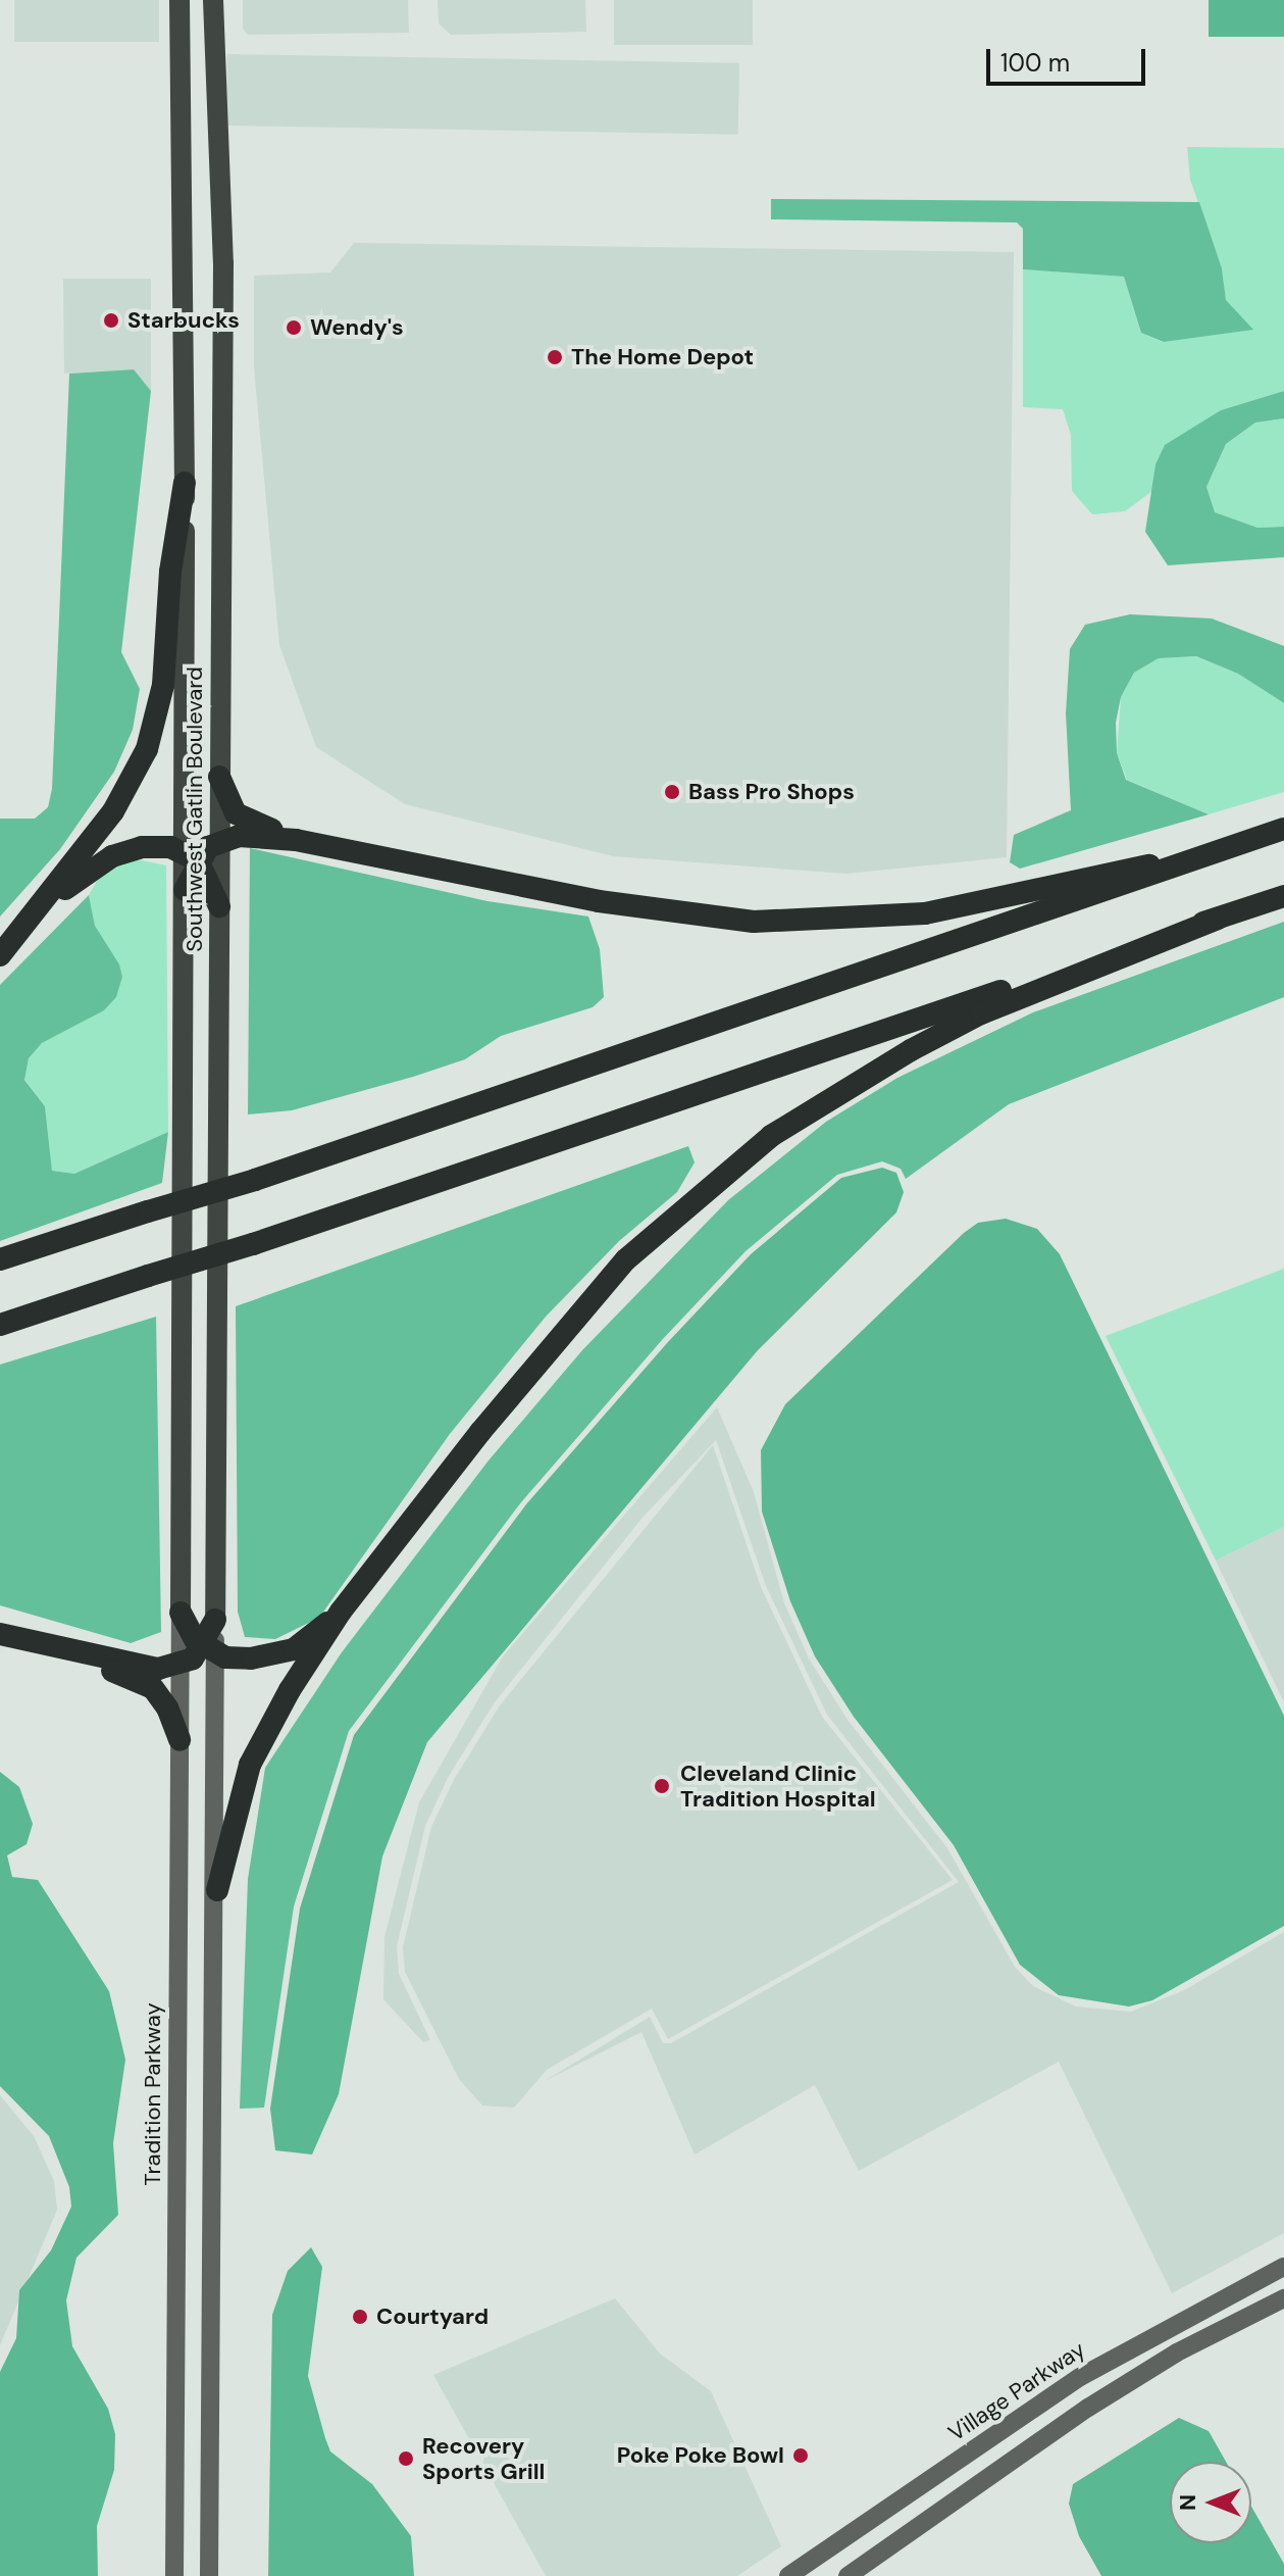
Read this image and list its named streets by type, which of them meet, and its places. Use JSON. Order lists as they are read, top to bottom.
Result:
{
  "streets": {
    "main road": ["Southwest Gatlin Boulevard", "Tradition Parkway", "Village Parkway"]
  },
  "crossings": [
    ["Southwest Gatlin Boulevard", "Tradition Parkway"]
  ],
  "places": [
    "Starbucks",
    "Wendy's",
    "The Home Depot",
    "Bass Pro Shops",
    "Cleveland Clinic Tradition Hospital",
    "Courtyard",
    "Poke Poke Bowl",
    "Recovery Sports Grill"
  ],
  "scale_bar": "100 m",
  "north": "left"
}
